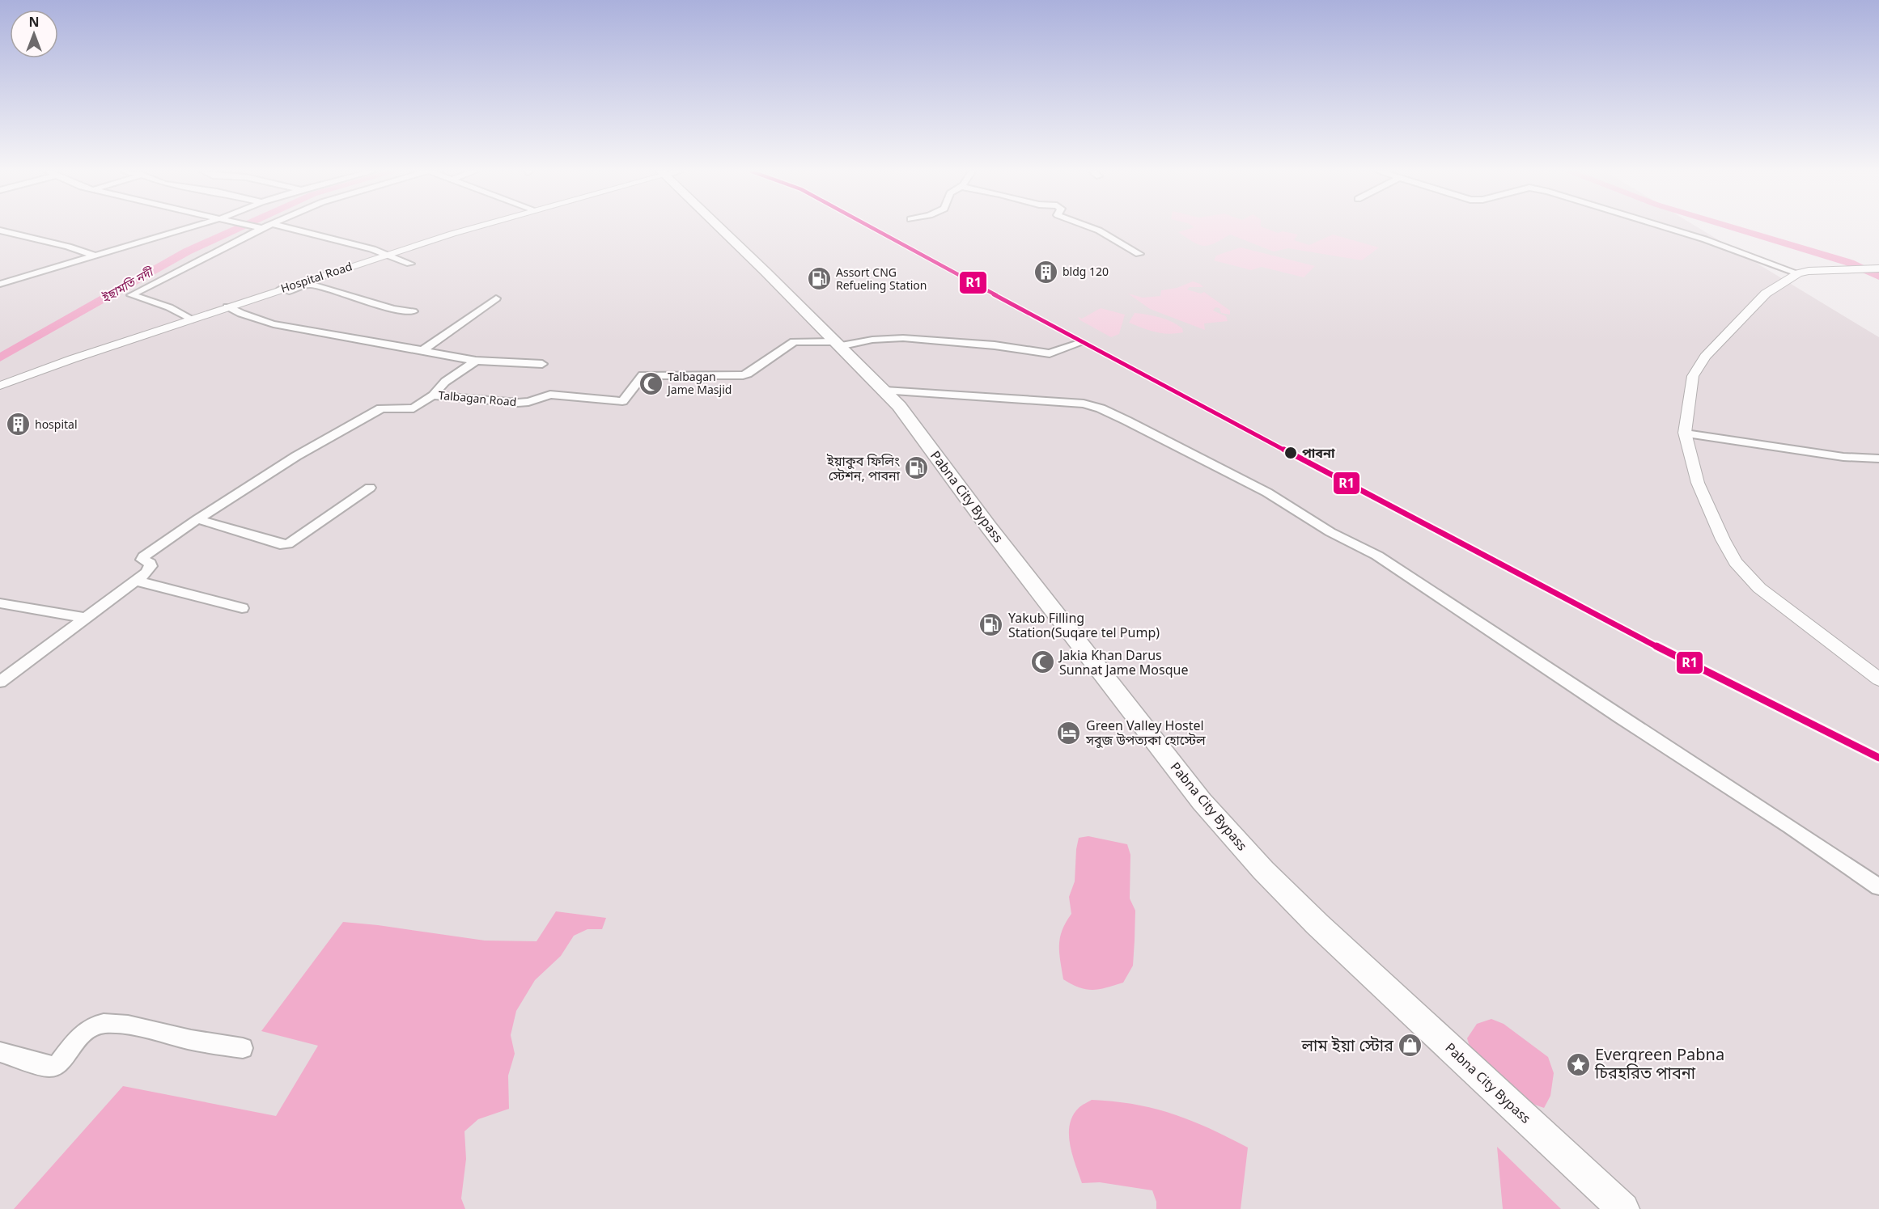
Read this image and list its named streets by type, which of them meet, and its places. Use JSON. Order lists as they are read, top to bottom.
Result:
{
  "streets": {
    "highway": ["Pabna City Bypass"],
    "main road": ["Hospital Road"],
    "street": ["Talbagan Road"]
  },
  "crossings": [
    ["Talbagan Road", "Pabna City Bypass"]
  ],
  "water": ["ইছামতি নদী"],
  "places": {
    "building": ["bldg 120", "hospital"],
    "fuel station": ["Assort CNG Refueling Station", "ইয়াকুব ফিলিং স্টেশন, পাবনা", "Yakub Filling Station(Suqare tel Pump)"],
    "mosque": ["Talbagan Jame Masjid", "Jakia Khan Darus Sunnat Jame Mosque"],
    "other": ["পাবনা"],
    "hotel": ["Green Valley Hostel সবুজ উপত্যকা হোস্টেল"],
    "shop": ["লাম ইয়া স্টোর"],
    "place": ["Evergreen Pabna চিরহরিত পাবনা"]
  },
  "lines": ["transit line R1"],
  "north": "top"
}
